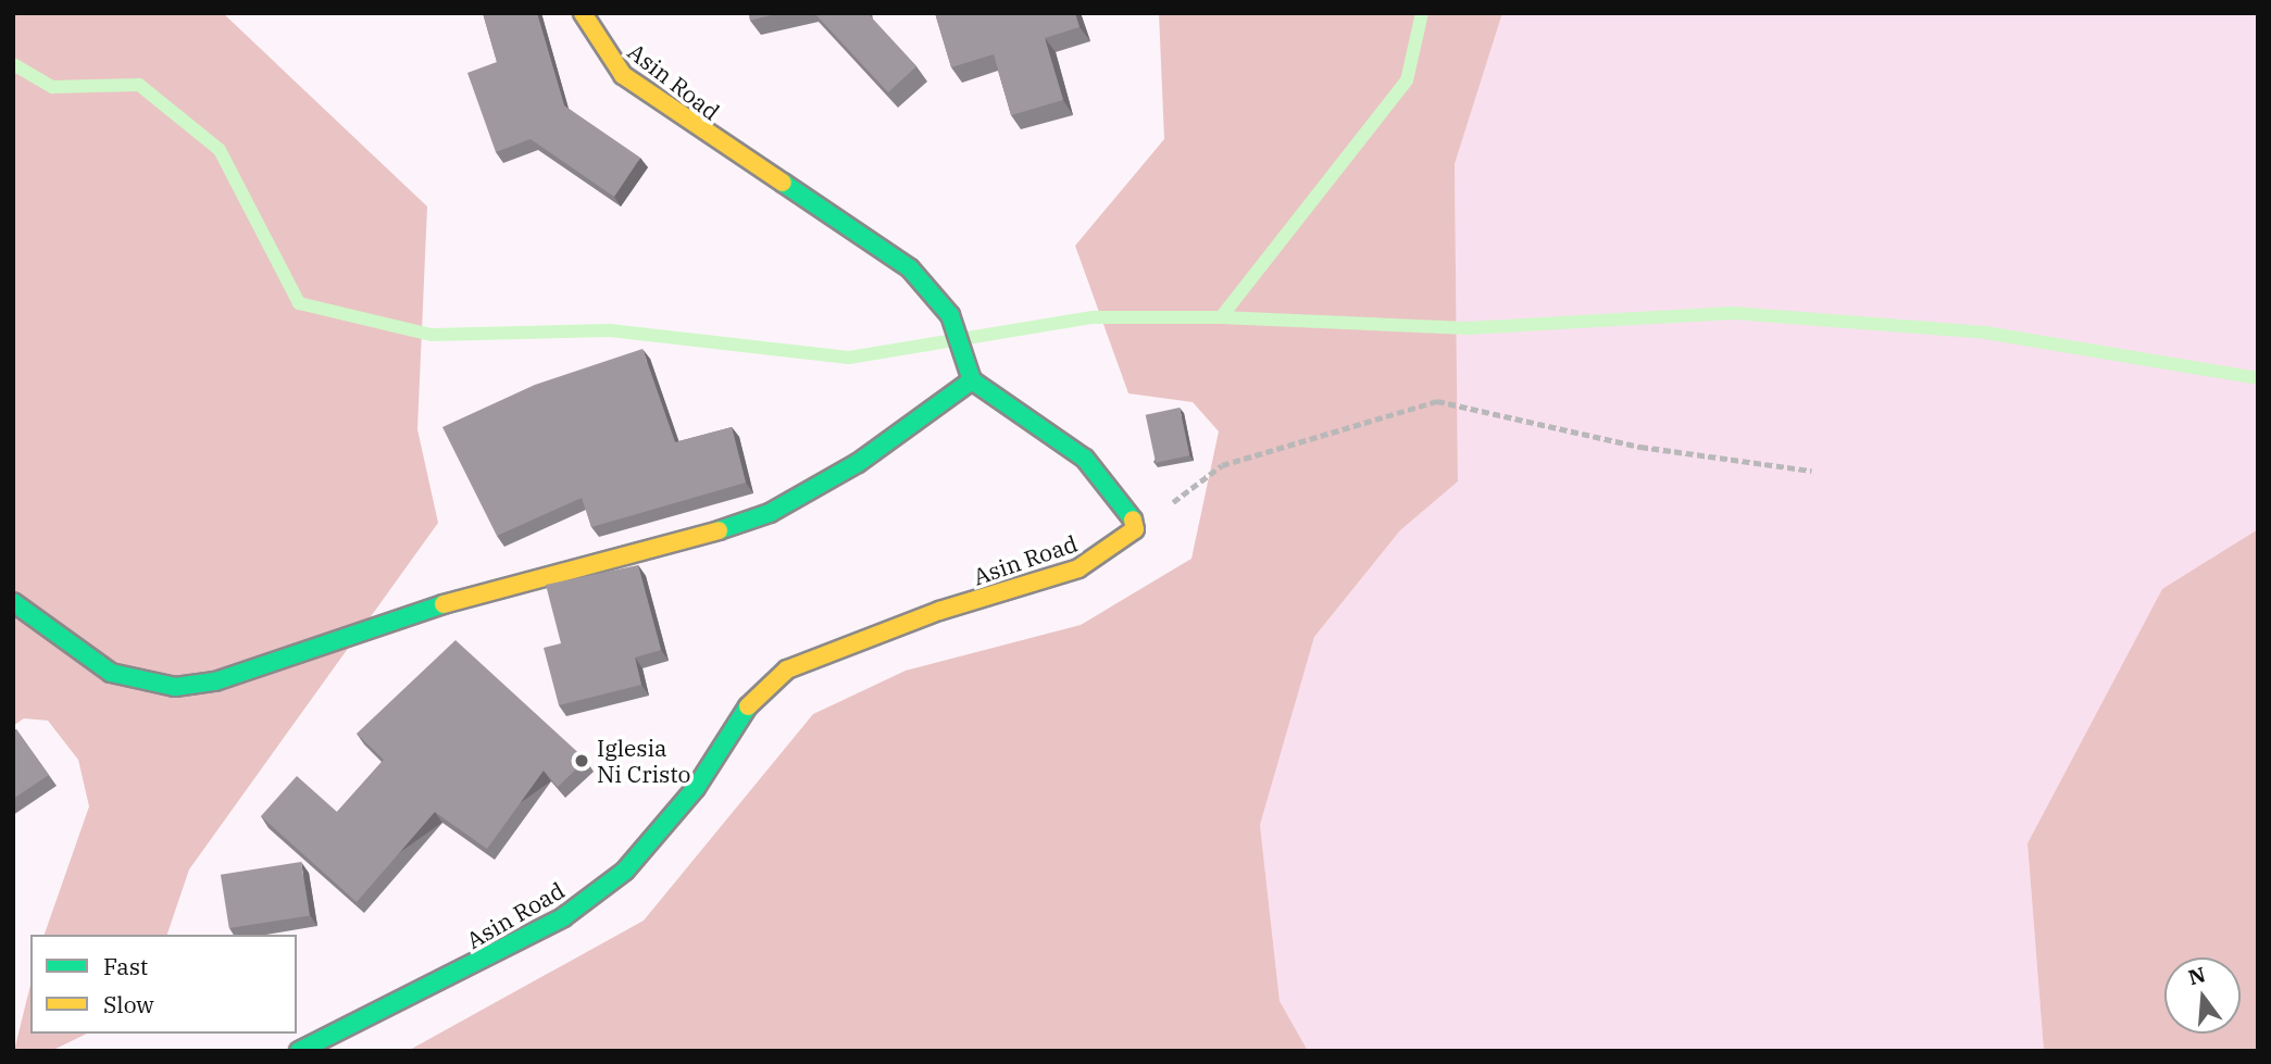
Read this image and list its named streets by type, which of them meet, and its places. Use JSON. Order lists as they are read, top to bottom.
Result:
{
  "streets": {
    "main road": ["Asin Road"]
  },
  "places": ["Iglesia Ni Cristo"],
  "legend": ["Fast", "Slow"],
  "north": "top"
}
